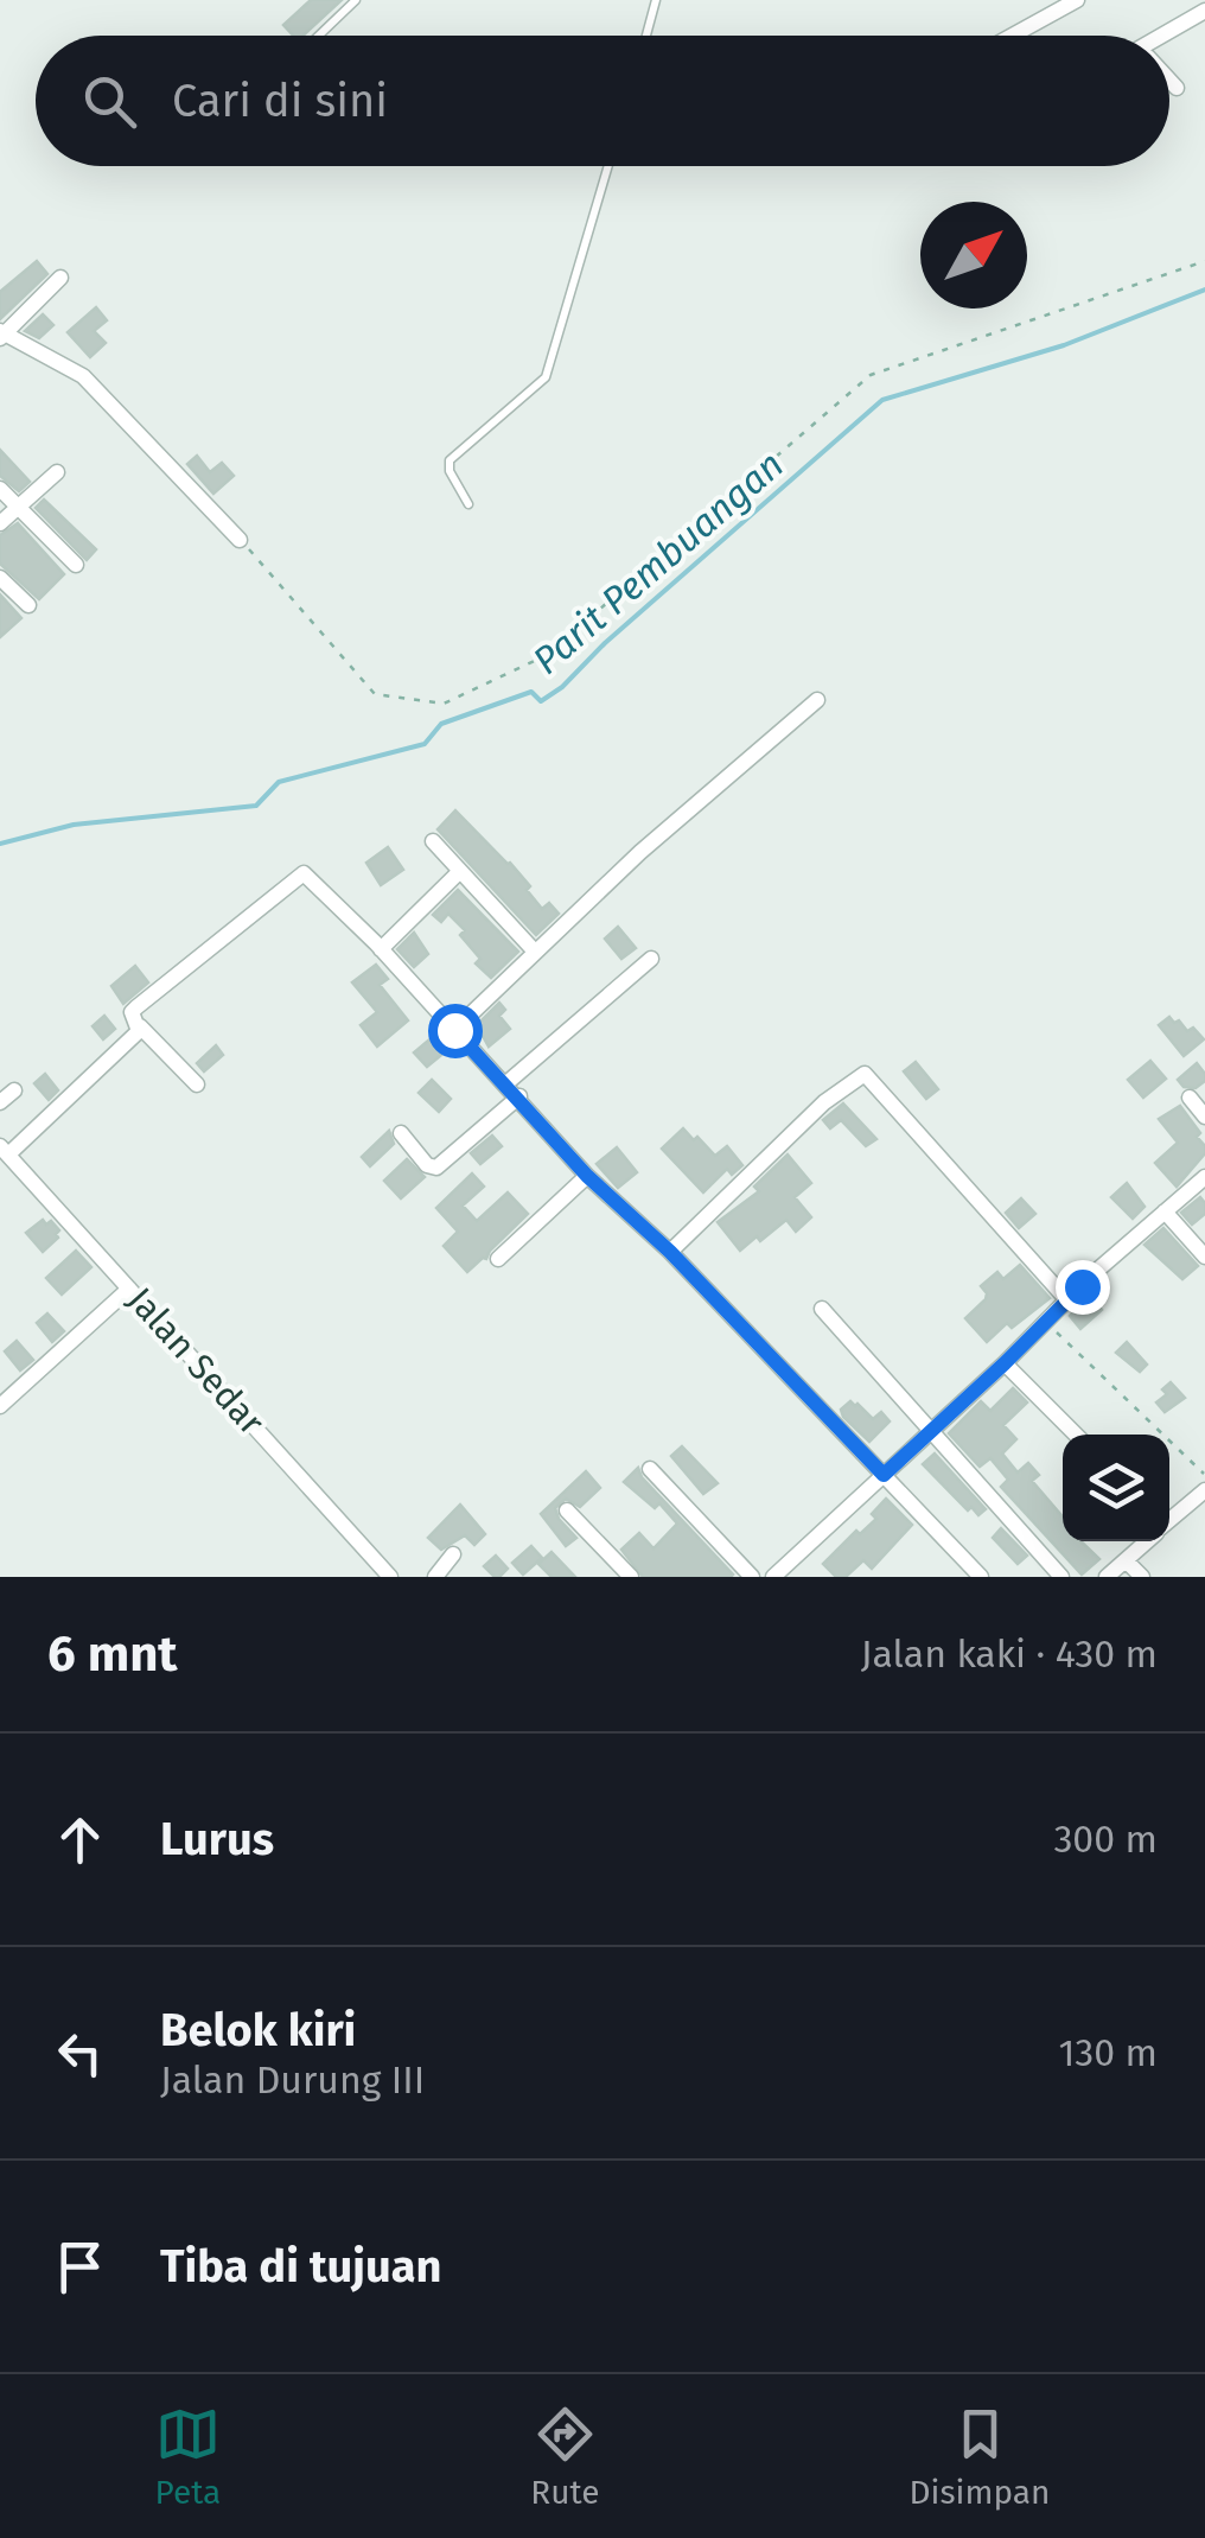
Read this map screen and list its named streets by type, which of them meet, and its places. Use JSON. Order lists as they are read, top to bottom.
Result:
{
  "streets": {
    "street": ["Jalan Sedar"]
  },
  "water": ["Parit Pembuangan"],
  "north": "top right",
  "page": {
    "search": "Cari di sini",
    "heading": ["6 mnt", "Jalan kaki · 430 m"],
    "list": [
      ["Lurus", "300 m"],
      ["Belok kiri", "Jalan Durung III", "130 m"],
      "Tiba di tujuan"
    ],
    "nav": ["Peta", "Rute", "Disimpan"]
  }
}
